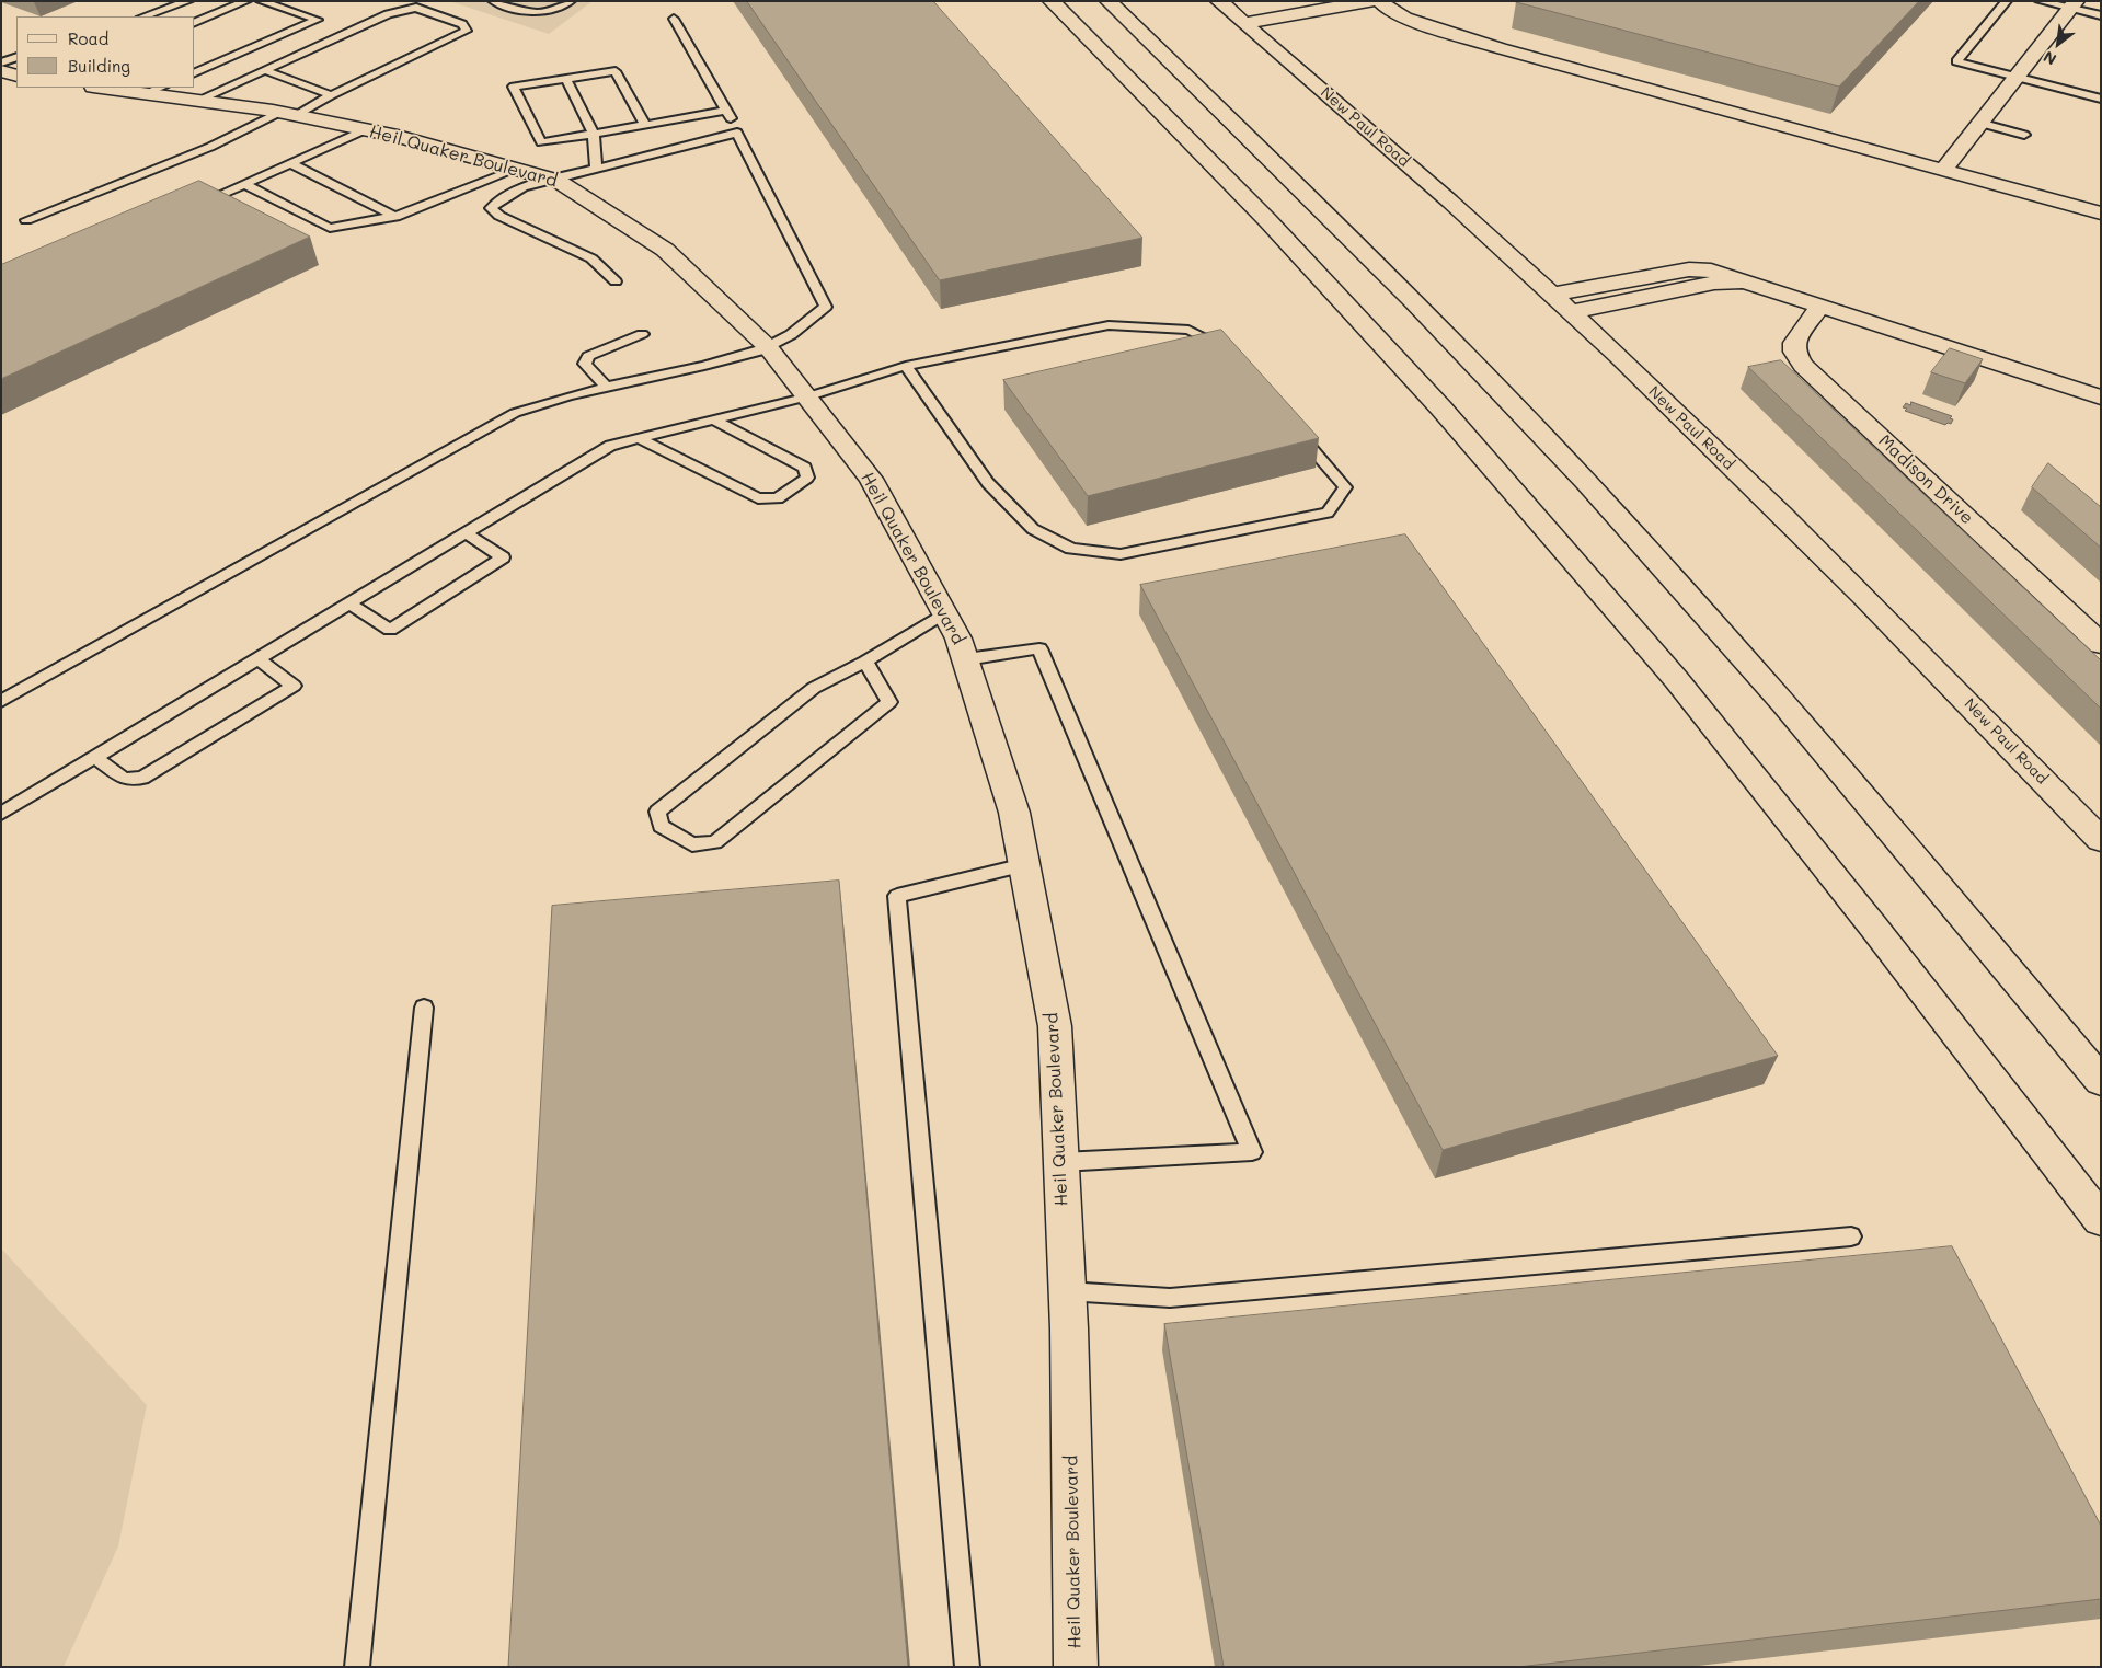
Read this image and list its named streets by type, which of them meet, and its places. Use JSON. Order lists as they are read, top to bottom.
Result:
{
  "streets": {
    "main road": ["New Paul Road", "Heil Quaker Boulevard", "Madison Drive"]
  },
  "legend": ["Road", "Building"],
  "north": "bottom left"
}
